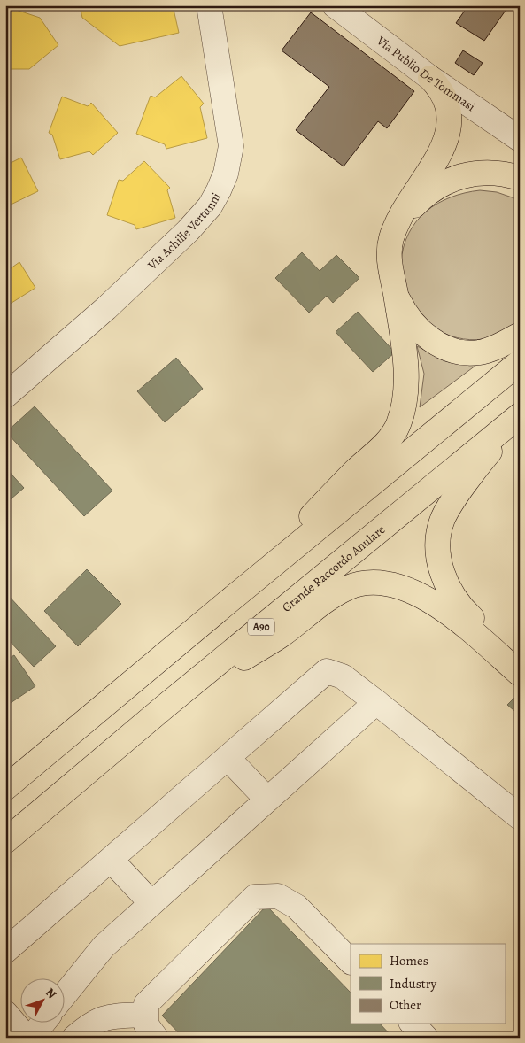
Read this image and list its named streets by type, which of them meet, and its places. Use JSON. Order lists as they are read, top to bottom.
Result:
{
  "streets": {
    "highway": ["Grande Raccordo Anulare", "A90"],
    "street": ["Via Publio De Tommasi", "Via Achille Vertunni"]
  },
  "legend": ["Homes", "Industry", "Other"],
  "north": "top right"
}
